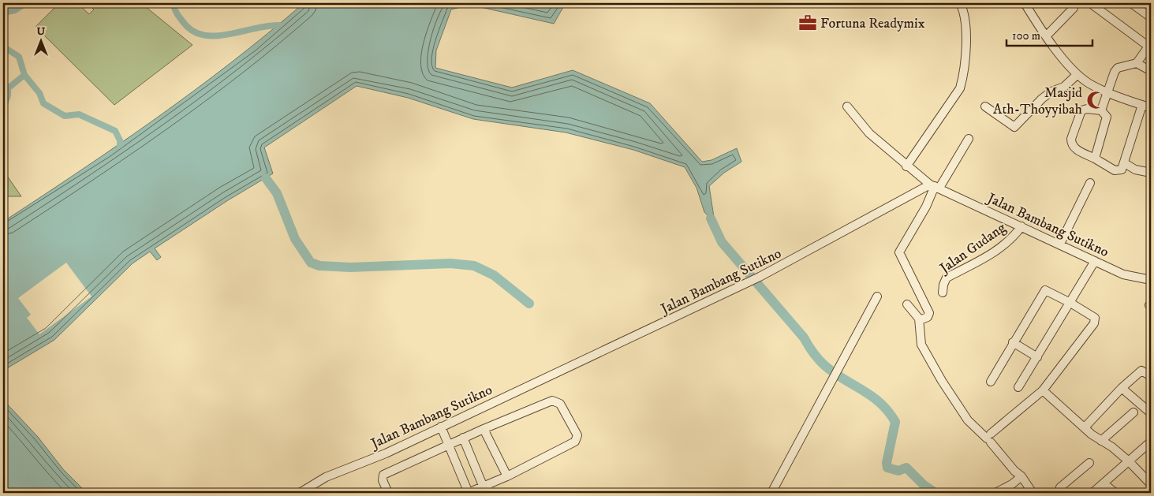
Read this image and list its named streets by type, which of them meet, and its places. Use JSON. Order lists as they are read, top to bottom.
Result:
{
  "streets": {
    "street": ["Jalan Bambang Sutikno", "Jalan Gudang"]
  },
  "crossings": [
    ["Jalan Bambang Sutikno", "Jalan Gudang"]
  ],
  "places": {
    "office": ["Fortuna Readymix"],
    "mosque": ["Masjid Ath-Thoyyibah"]
  },
  "scale_bar": "100 m",
  "north": "top"
}
